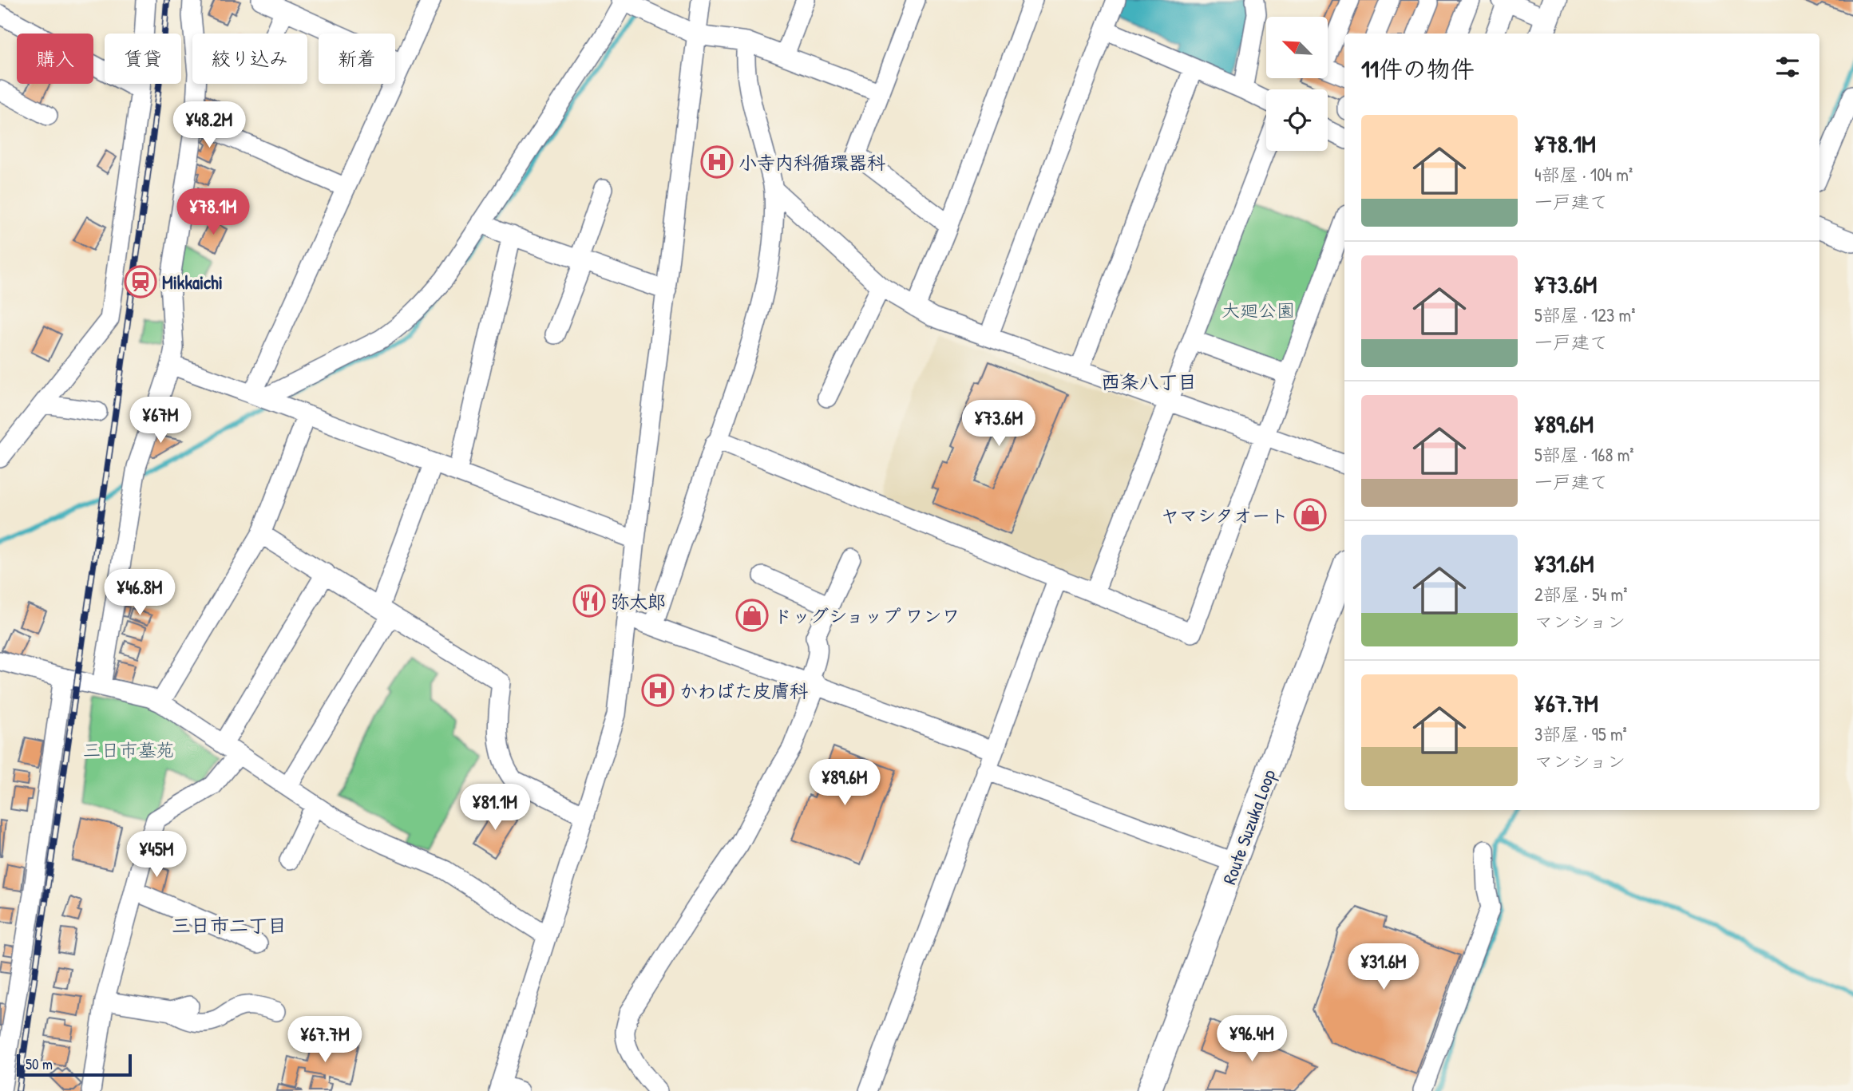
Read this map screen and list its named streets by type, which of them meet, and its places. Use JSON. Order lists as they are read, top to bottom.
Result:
{
  "streets": {
    "main road": ["Route Suzuka Loop"]
  },
  "districts": ["西条八丁目", "三日市二丁目"],
  "parks": ["大廻公園", "三日市墓苑"],
  "places": {
    "hospital": ["小寺内科循環器科", "かわばた皮膚科"],
    "station": ["Mikkaichi"],
    "shop": ["ヤマシタオート", "ドッグショップ ワンワ"],
    "restaurant": ["弥太郎"]
  },
  "scale_bar": "50 m",
  "north": "top left",
  "page": {
    "chip": [
      "購入",
      "賃貸",
      "絞り込み",
      "新着"
    ],
    "heading": "11件の物件",
    "list": [
      {
        "name": "¥78.1M",
        "note": "4部屋 · 104 m² · 一戸建て"
      },
      {
        "name": "¥73.6M",
        "note": "5部屋 · 123 m² · 一戸建て"
      },
      {
        "name": "¥89.6M",
        "note": "5部屋 · 168 m² · 一戸建て"
      },
      {
        "name": "¥31.6M",
        "note": "2部屋 · 54 m² · マンション"
      },
      {
        "name": "¥67.7M",
        "note": "3部屋 · 95 m² · マンション"
      }
    ],
    "price": [
      "¥48.2M",
      "¥78.1M",
      "¥67M",
      "¥73.6M",
      "¥46.8M",
      "¥89.6M",
      "¥81.1M",
      "¥45M",
      "¥31.6M",
      "¥96.4M",
      "¥67.7M"
    ],
    "scale": "50 m"
  }
}
